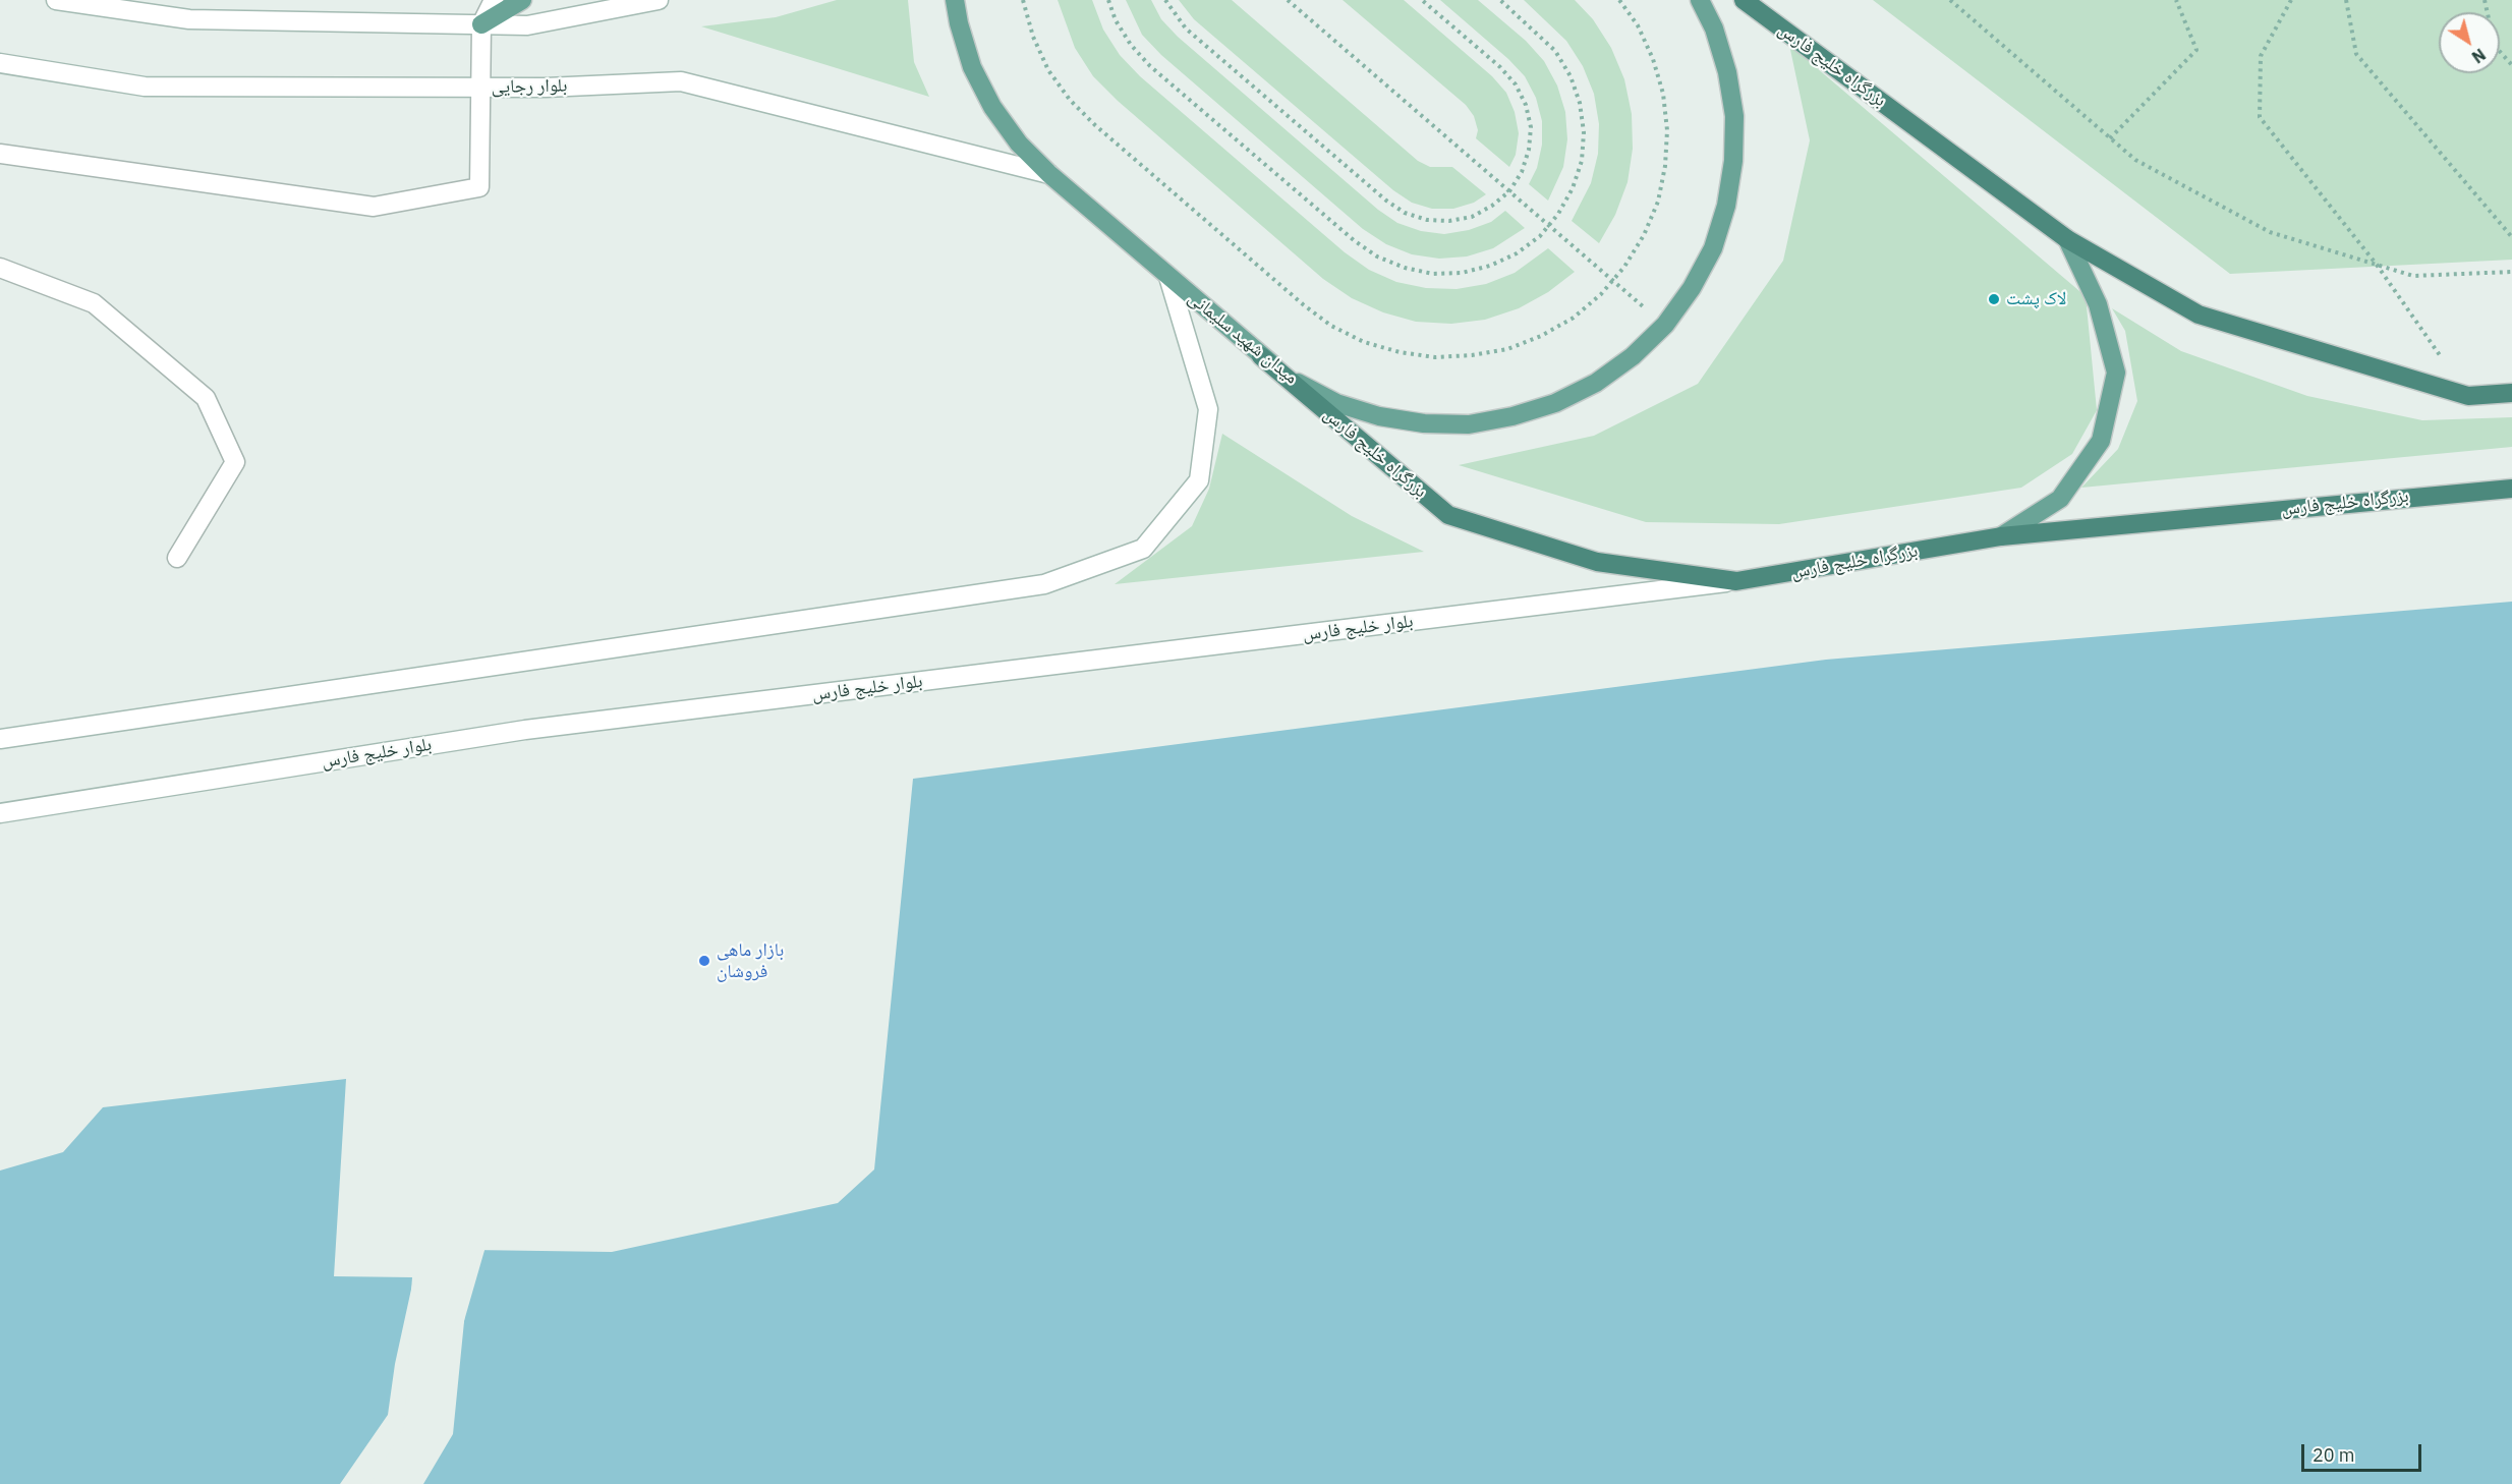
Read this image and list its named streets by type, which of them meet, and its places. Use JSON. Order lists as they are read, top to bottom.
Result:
{
  "streets": {
    "highway": ["بزرگراه خلیج فارس"],
    "main road": ["بلوار رجایی", "میدان شهید سلیمانی", "بلوار خلیج فارس"]
  },
  "crossings": [
    ["بزرگراه خلیج فارس", "میدان شهید سلیمانی"],
    ["بزرگراه خلیج فارس", "بلوار خلیج فارس"],
    ["بلوار رجایی", "میدان شهید سلیمانی"]
  ],
  "places": ["لاک پشت", "بازار ماهی فروشان"],
  "scale_bar": "20 m",
  "north": "bottom right"
}
